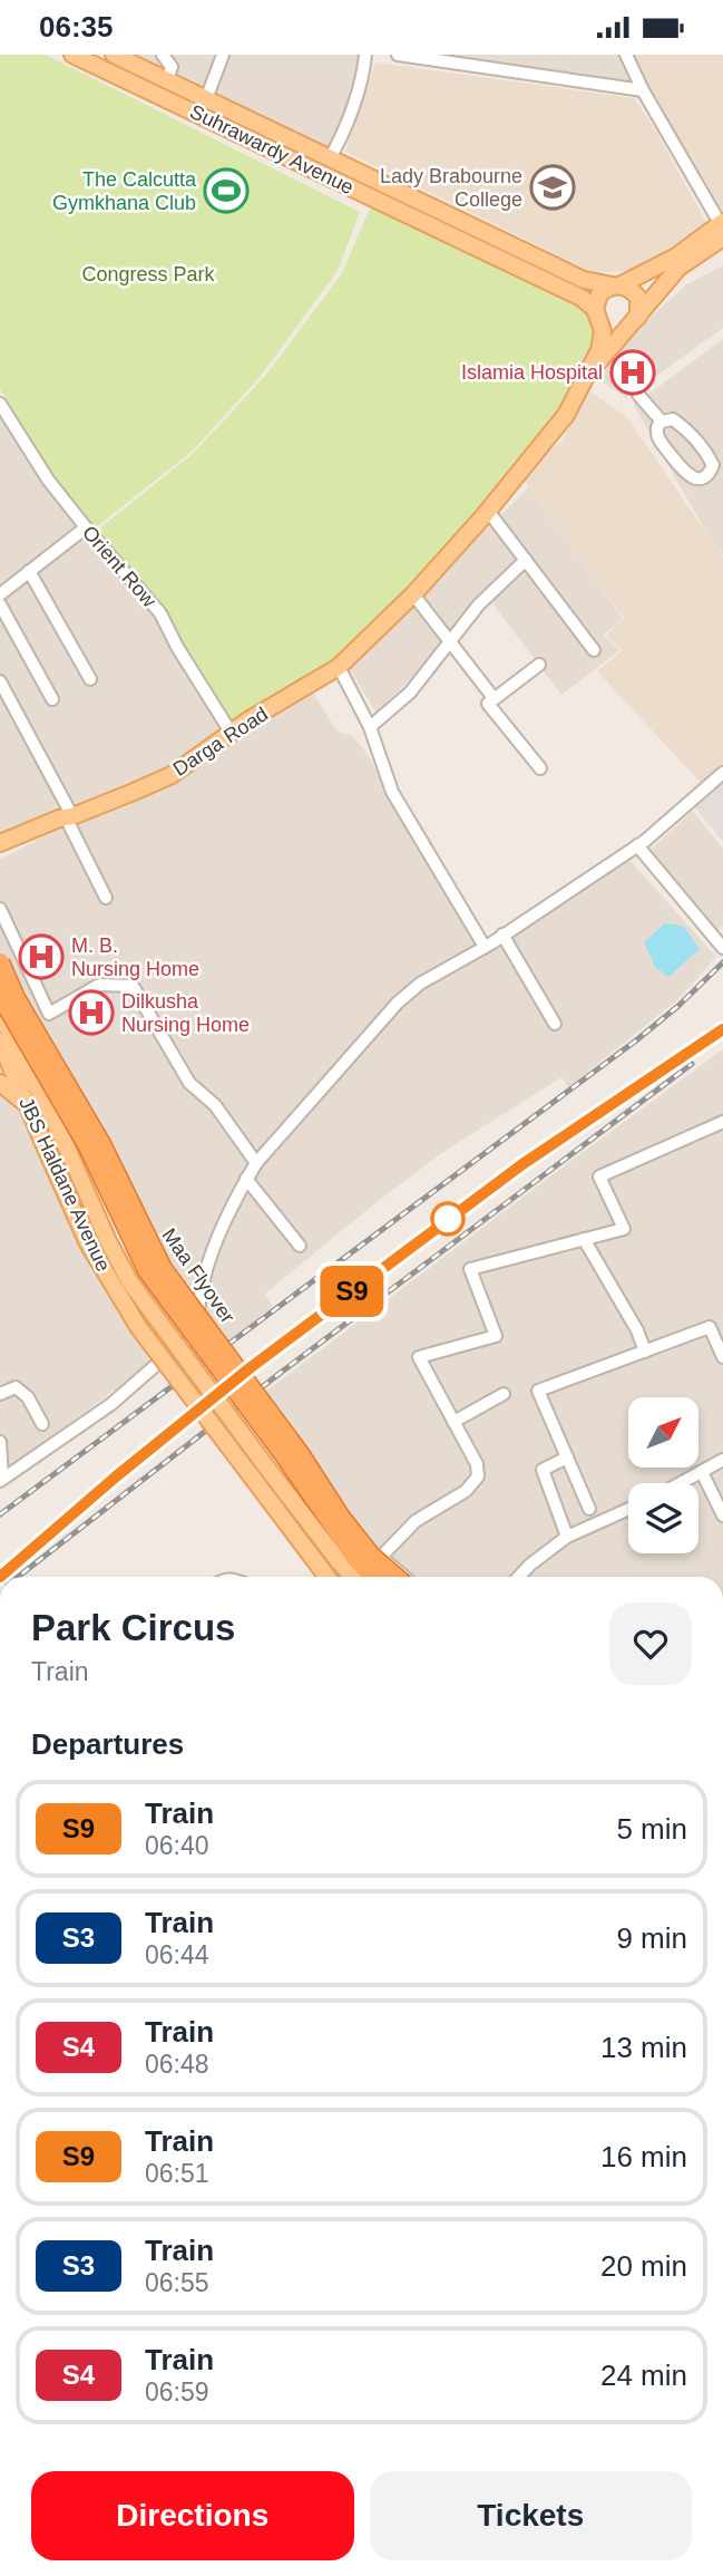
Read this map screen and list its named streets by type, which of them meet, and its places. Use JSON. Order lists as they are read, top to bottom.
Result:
{
  "streets": {
    "highway": ["Maa Flyover"],
    "main road": ["Suhrawardy Avenue", "Darga Road", "JBS Haldane Avenue"],
    "street": ["Orient Row"]
  },
  "crossings": [
    ["Suhrawardy Avenue", "Darga Road"],
    ["Orient Row", "Darga Road"]
  ],
  "parks": ["Congress Park"],
  "places": {
    "school or university": ["Lady Brabourne College"],
    "sports": ["The Calcutta Gymkhana Club"],
    "hospital": ["Islamia Hospital", "M. B. Nursing Home", "Dilkusha Nursing Home"]
  },
  "north": "top right",
  "page": {
    "status": "06:35",
    "on_map": "S9",
    "heading": [
      ["Park Circus", "Train"],
      "Departures"
    ],
    "list": [
      {
        "mark": "S9",
        "name": "Train",
        "note": "06:40",
        "value": "5 min"
      },
      {
        "mark": "S3",
        "name": "Train",
        "note": "06:44",
        "value": "9 min"
      },
      {
        "mark": "S4",
        "name": "Train",
        "note": "06:48",
        "value": "13 min"
      },
      {
        "mark": "S9",
        "name": "Train",
        "note": "06:51",
        "value": "16 min"
      },
      {
        "mark": "S3",
        "name": "Train",
        "note": "06:55",
        "value": "20 min"
      },
      {
        "mark": "S4",
        "name": "Train",
        "note": "06:59",
        "value": "24 min"
      }
    ],
    "buttons": ["Directions", "Tickets"]
  }
}
